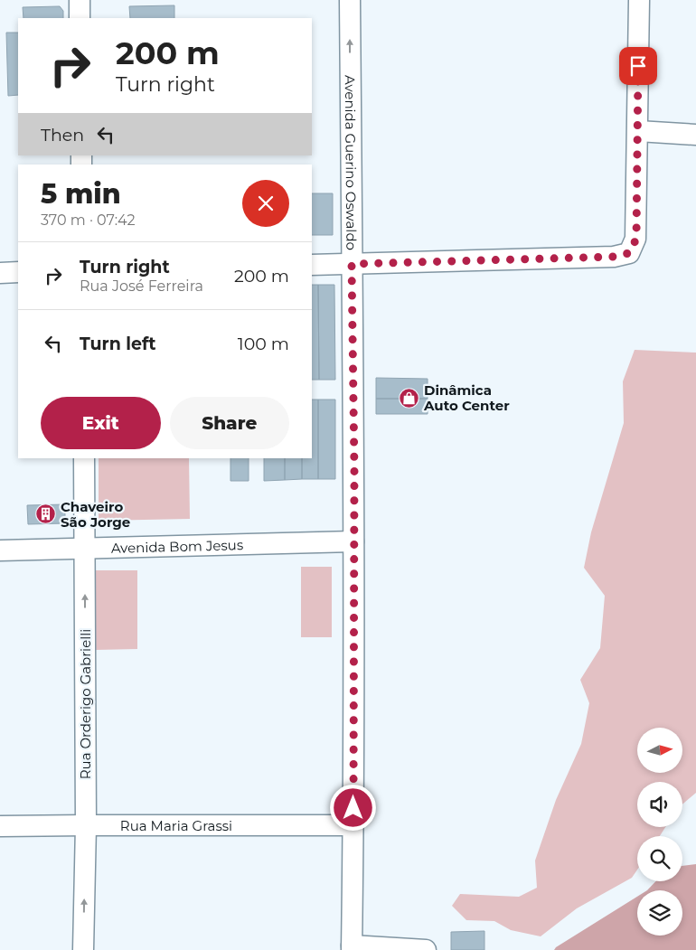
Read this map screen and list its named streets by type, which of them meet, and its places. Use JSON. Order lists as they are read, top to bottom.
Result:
{
  "streets": {
    "street": [
      "Avenida Guerino Oswaldo",
      "Avenida Bom Jesus",
      "Rua Orderigo Gabrielli",
      "Rua Maria Grassi"
    ]
  },
  "crossings": [
    ["Avenida Guerino Oswaldo", "Avenida Bom Jesus"],
    ["Avenida Guerino Oswaldo", "Rua Maria Grassi"],
    ["Avenida Bom Jesus", "Rua Orderigo Gabrielli"],
    ["Rua Orderigo Gabrielli", "Rua Maria Grassi"]
  ],
  "one_way": ["Rua Orderigo Gabrielli"],
  "places": {
    "shop": ["Dinâmica Auto Center"],
    "building": ["Chaveiro São Jorge"]
  },
  "north": "right",
  "page": {
    "turn": ["200 m", "Turn right"],
    "then": "Then",
    "heading": ["5 min", "370 m · 07:42"],
    "list": [
      {
        "name": "Turn right",
        "note": "Rua José Ferreira",
        "value": "200 m"
      },
      {
        "name": "Turn left",
        "value": "100 m"
      }
    ],
    "buttons": ["Exit", "Share"]
  }
}
